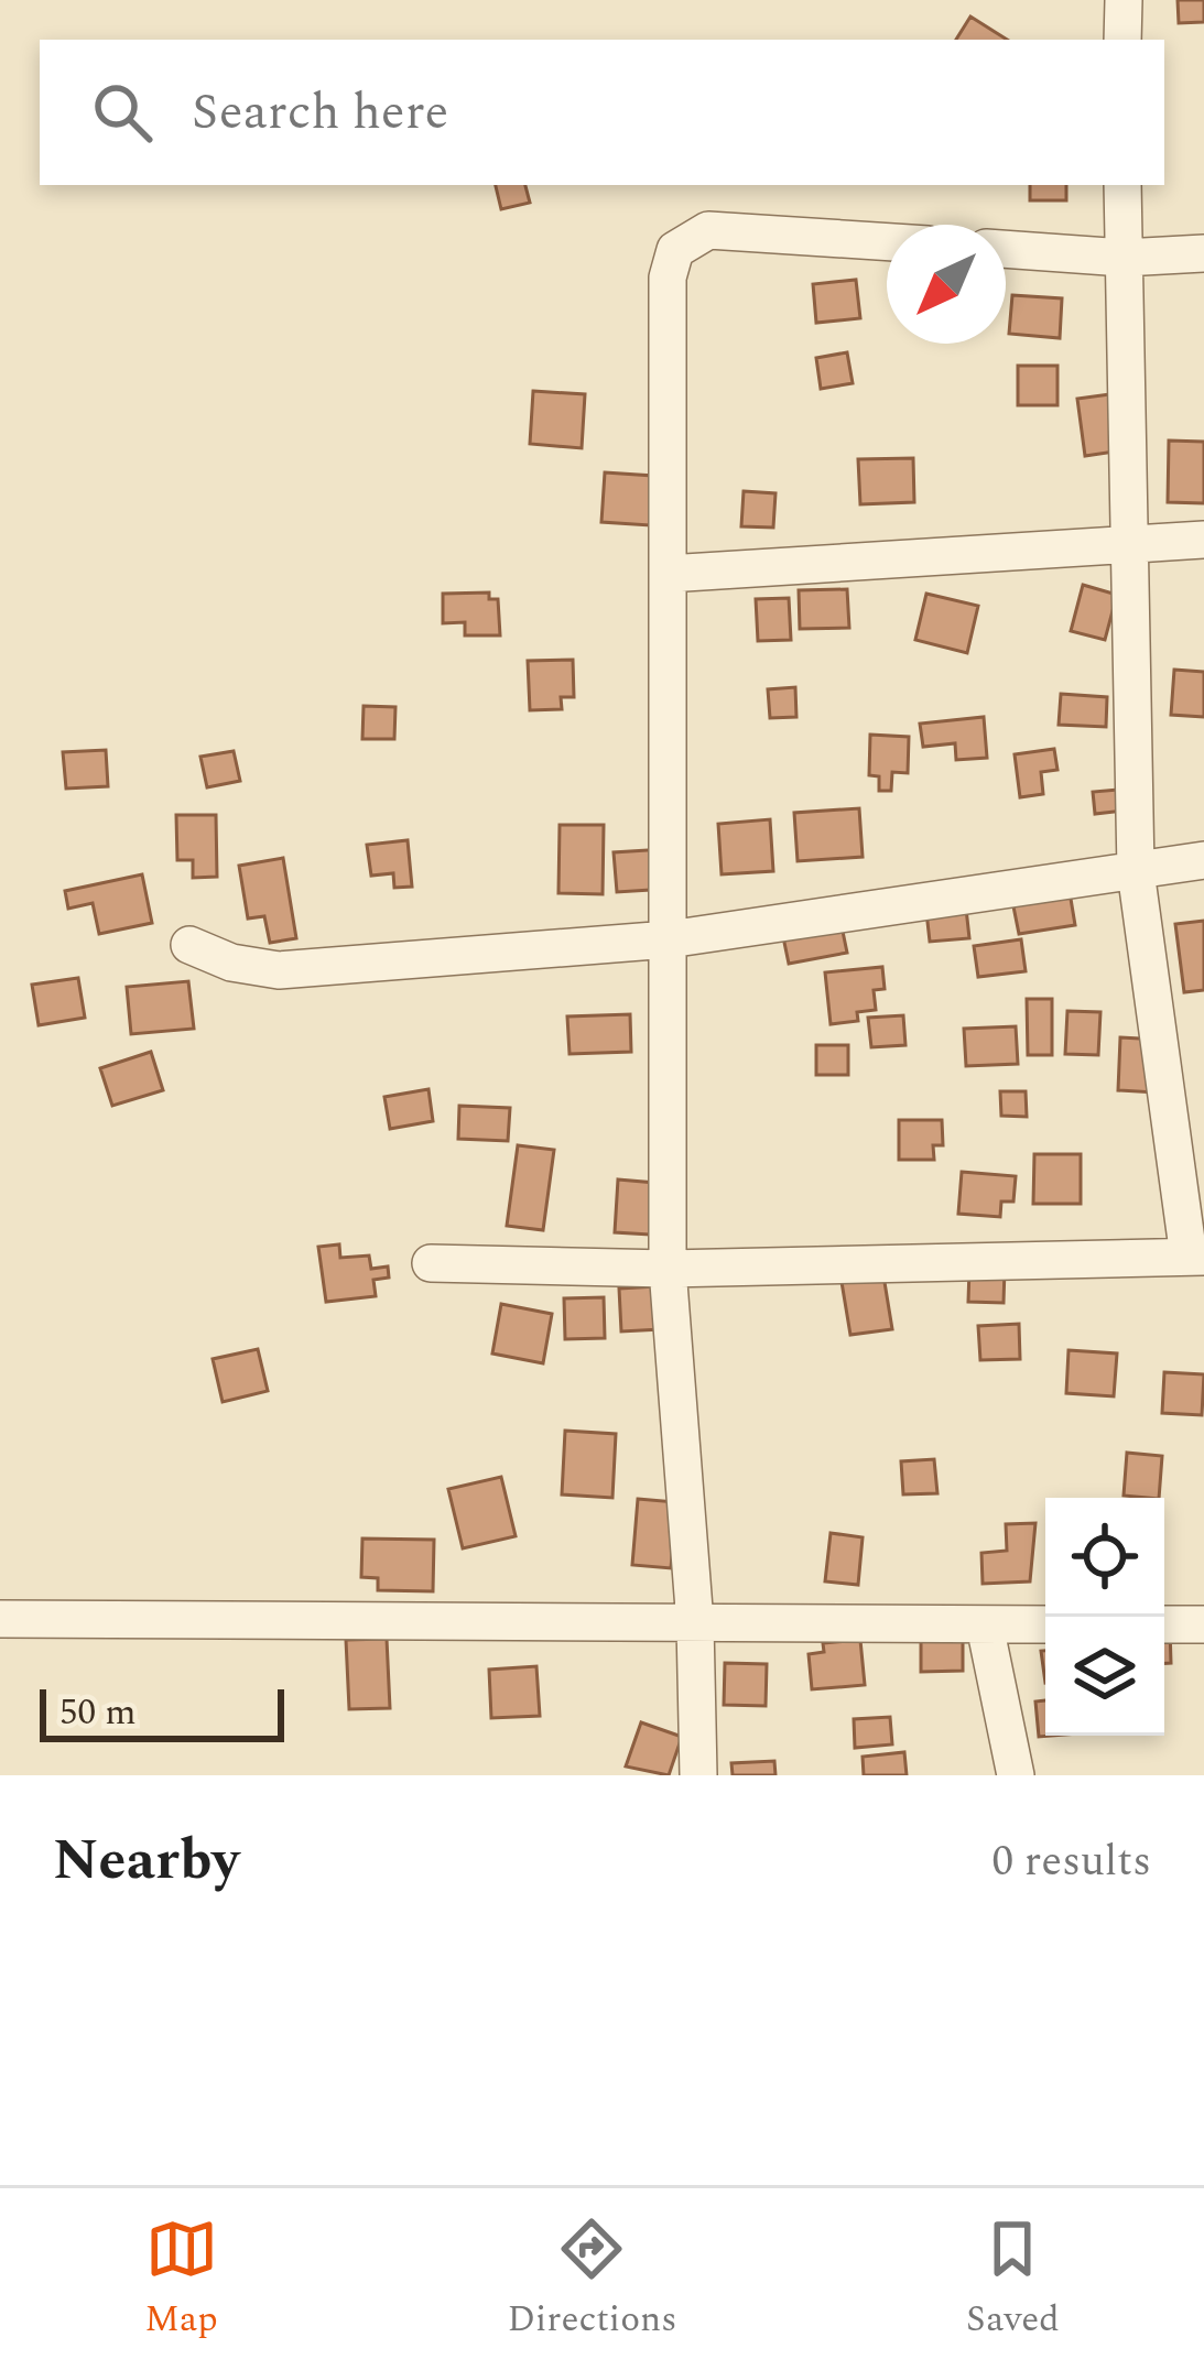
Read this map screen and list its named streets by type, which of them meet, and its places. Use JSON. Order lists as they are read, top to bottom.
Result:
{
  "scale_bar": "50 m",
  "north": "bottom left",
  "page": {
    "search": "Search here",
    "scale": "50 m",
    "heading": ["Nearby", "0 results"],
    "nav": ["Map", "Directions", "Saved"]
  }
}
